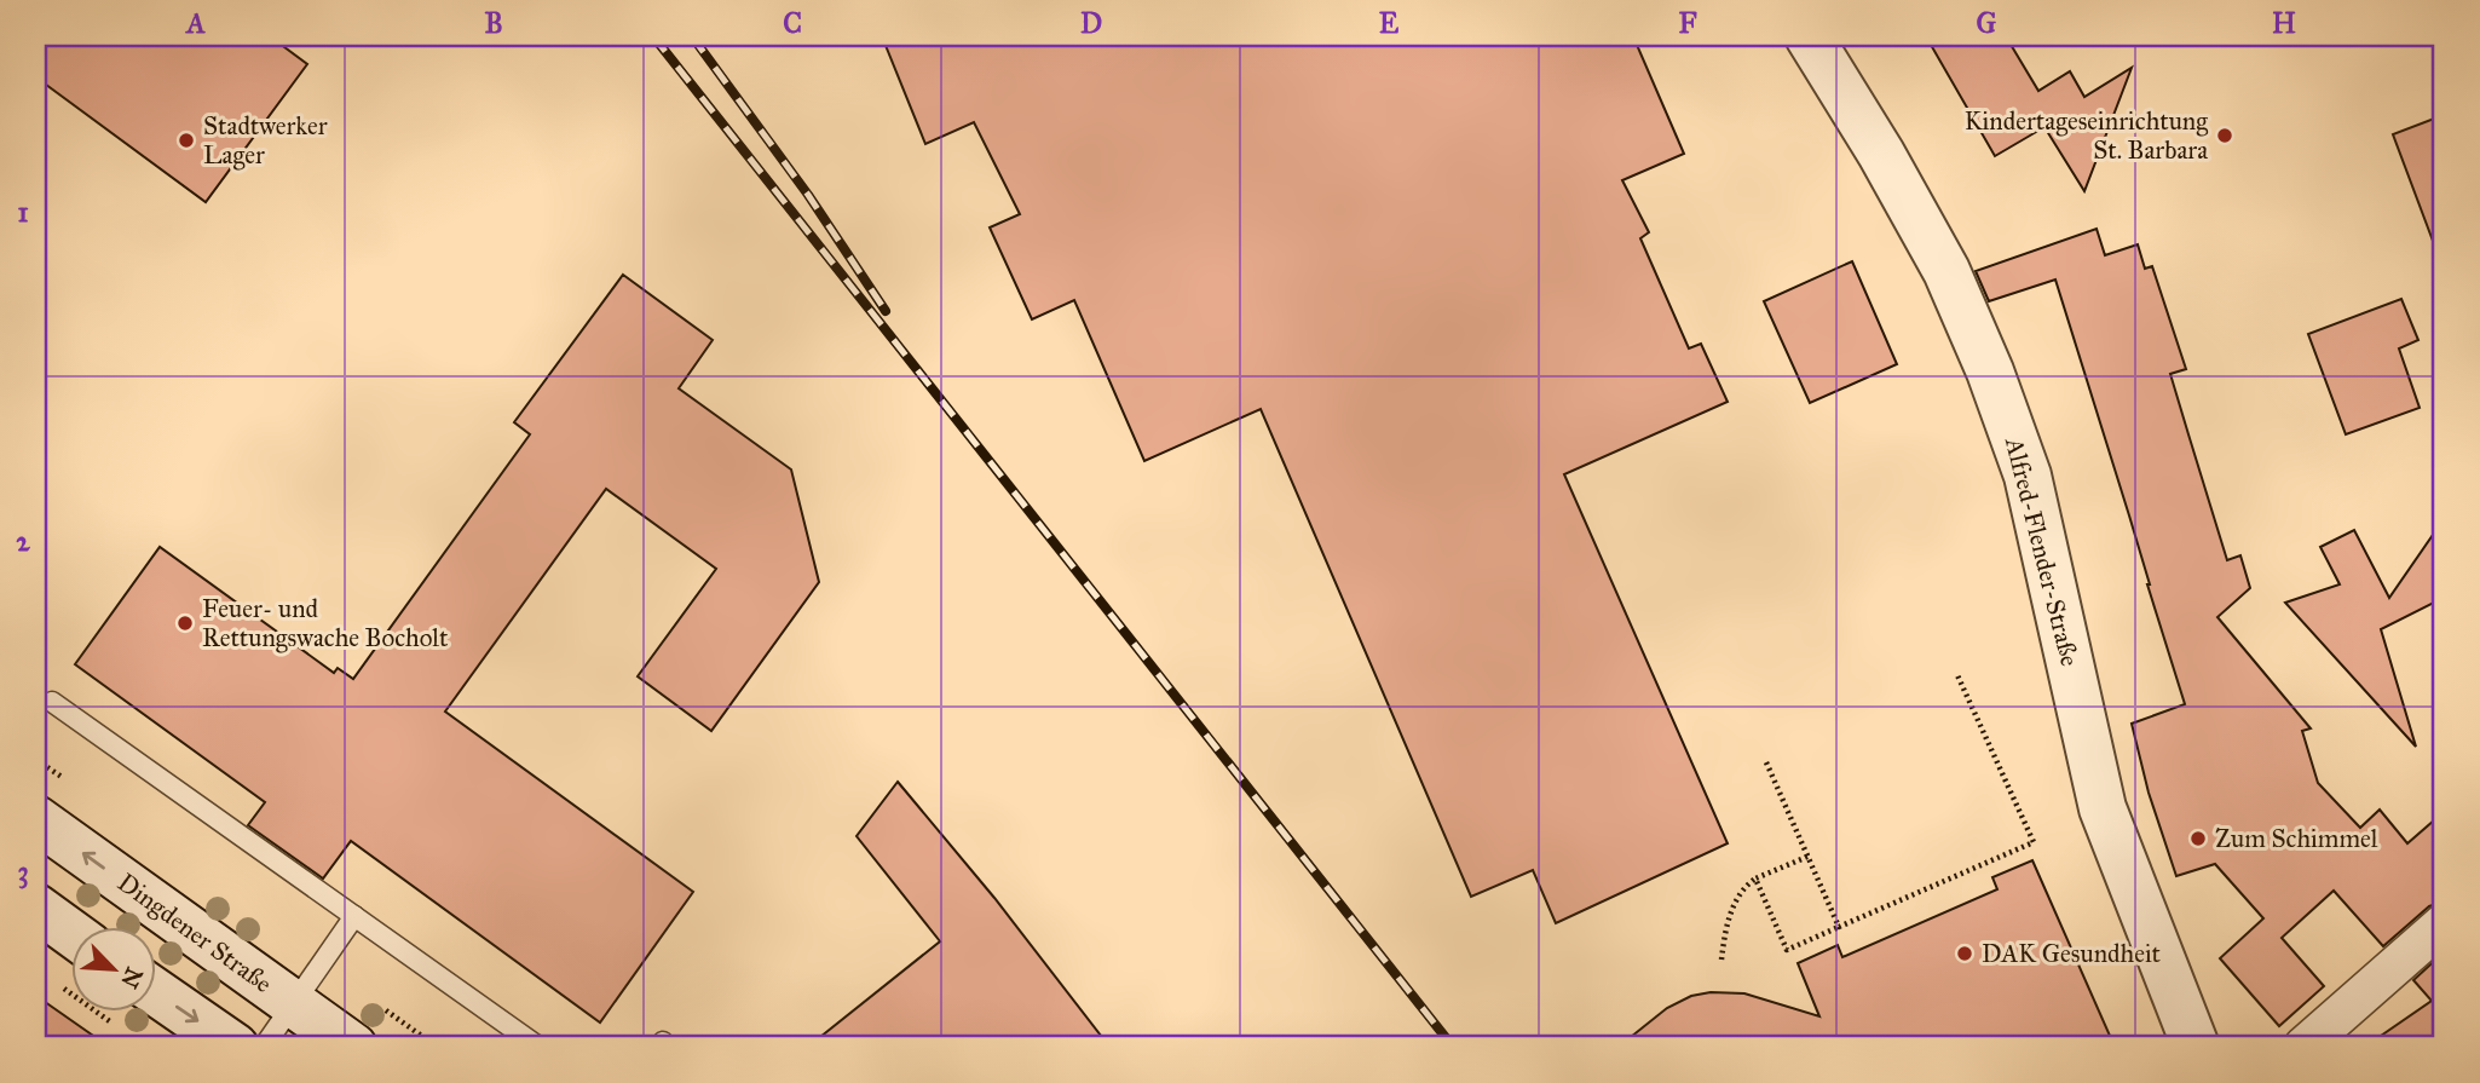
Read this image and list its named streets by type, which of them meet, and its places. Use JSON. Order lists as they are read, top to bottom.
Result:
{
  "streets": {
    "street": ["Alfred-Flender-Straße", "Dingdener Straße"]
  },
  "places": [
    "Kindertageseinrichtung St. Barbara",
    "Stadtwerker Lager",
    "Feuer- und Rettungswache Bocholt",
    "Zum Schimmel",
    "DAK Gesundheit"
  ],
  "north": "bottom right",
  "grid": {
    "columns": [
      "A",
      "B",
      "C",
      "D",
      "E",
      "F",
      "G",
      "H"
    ],
    "rows": ["1", "2", "3"]
  }
}
